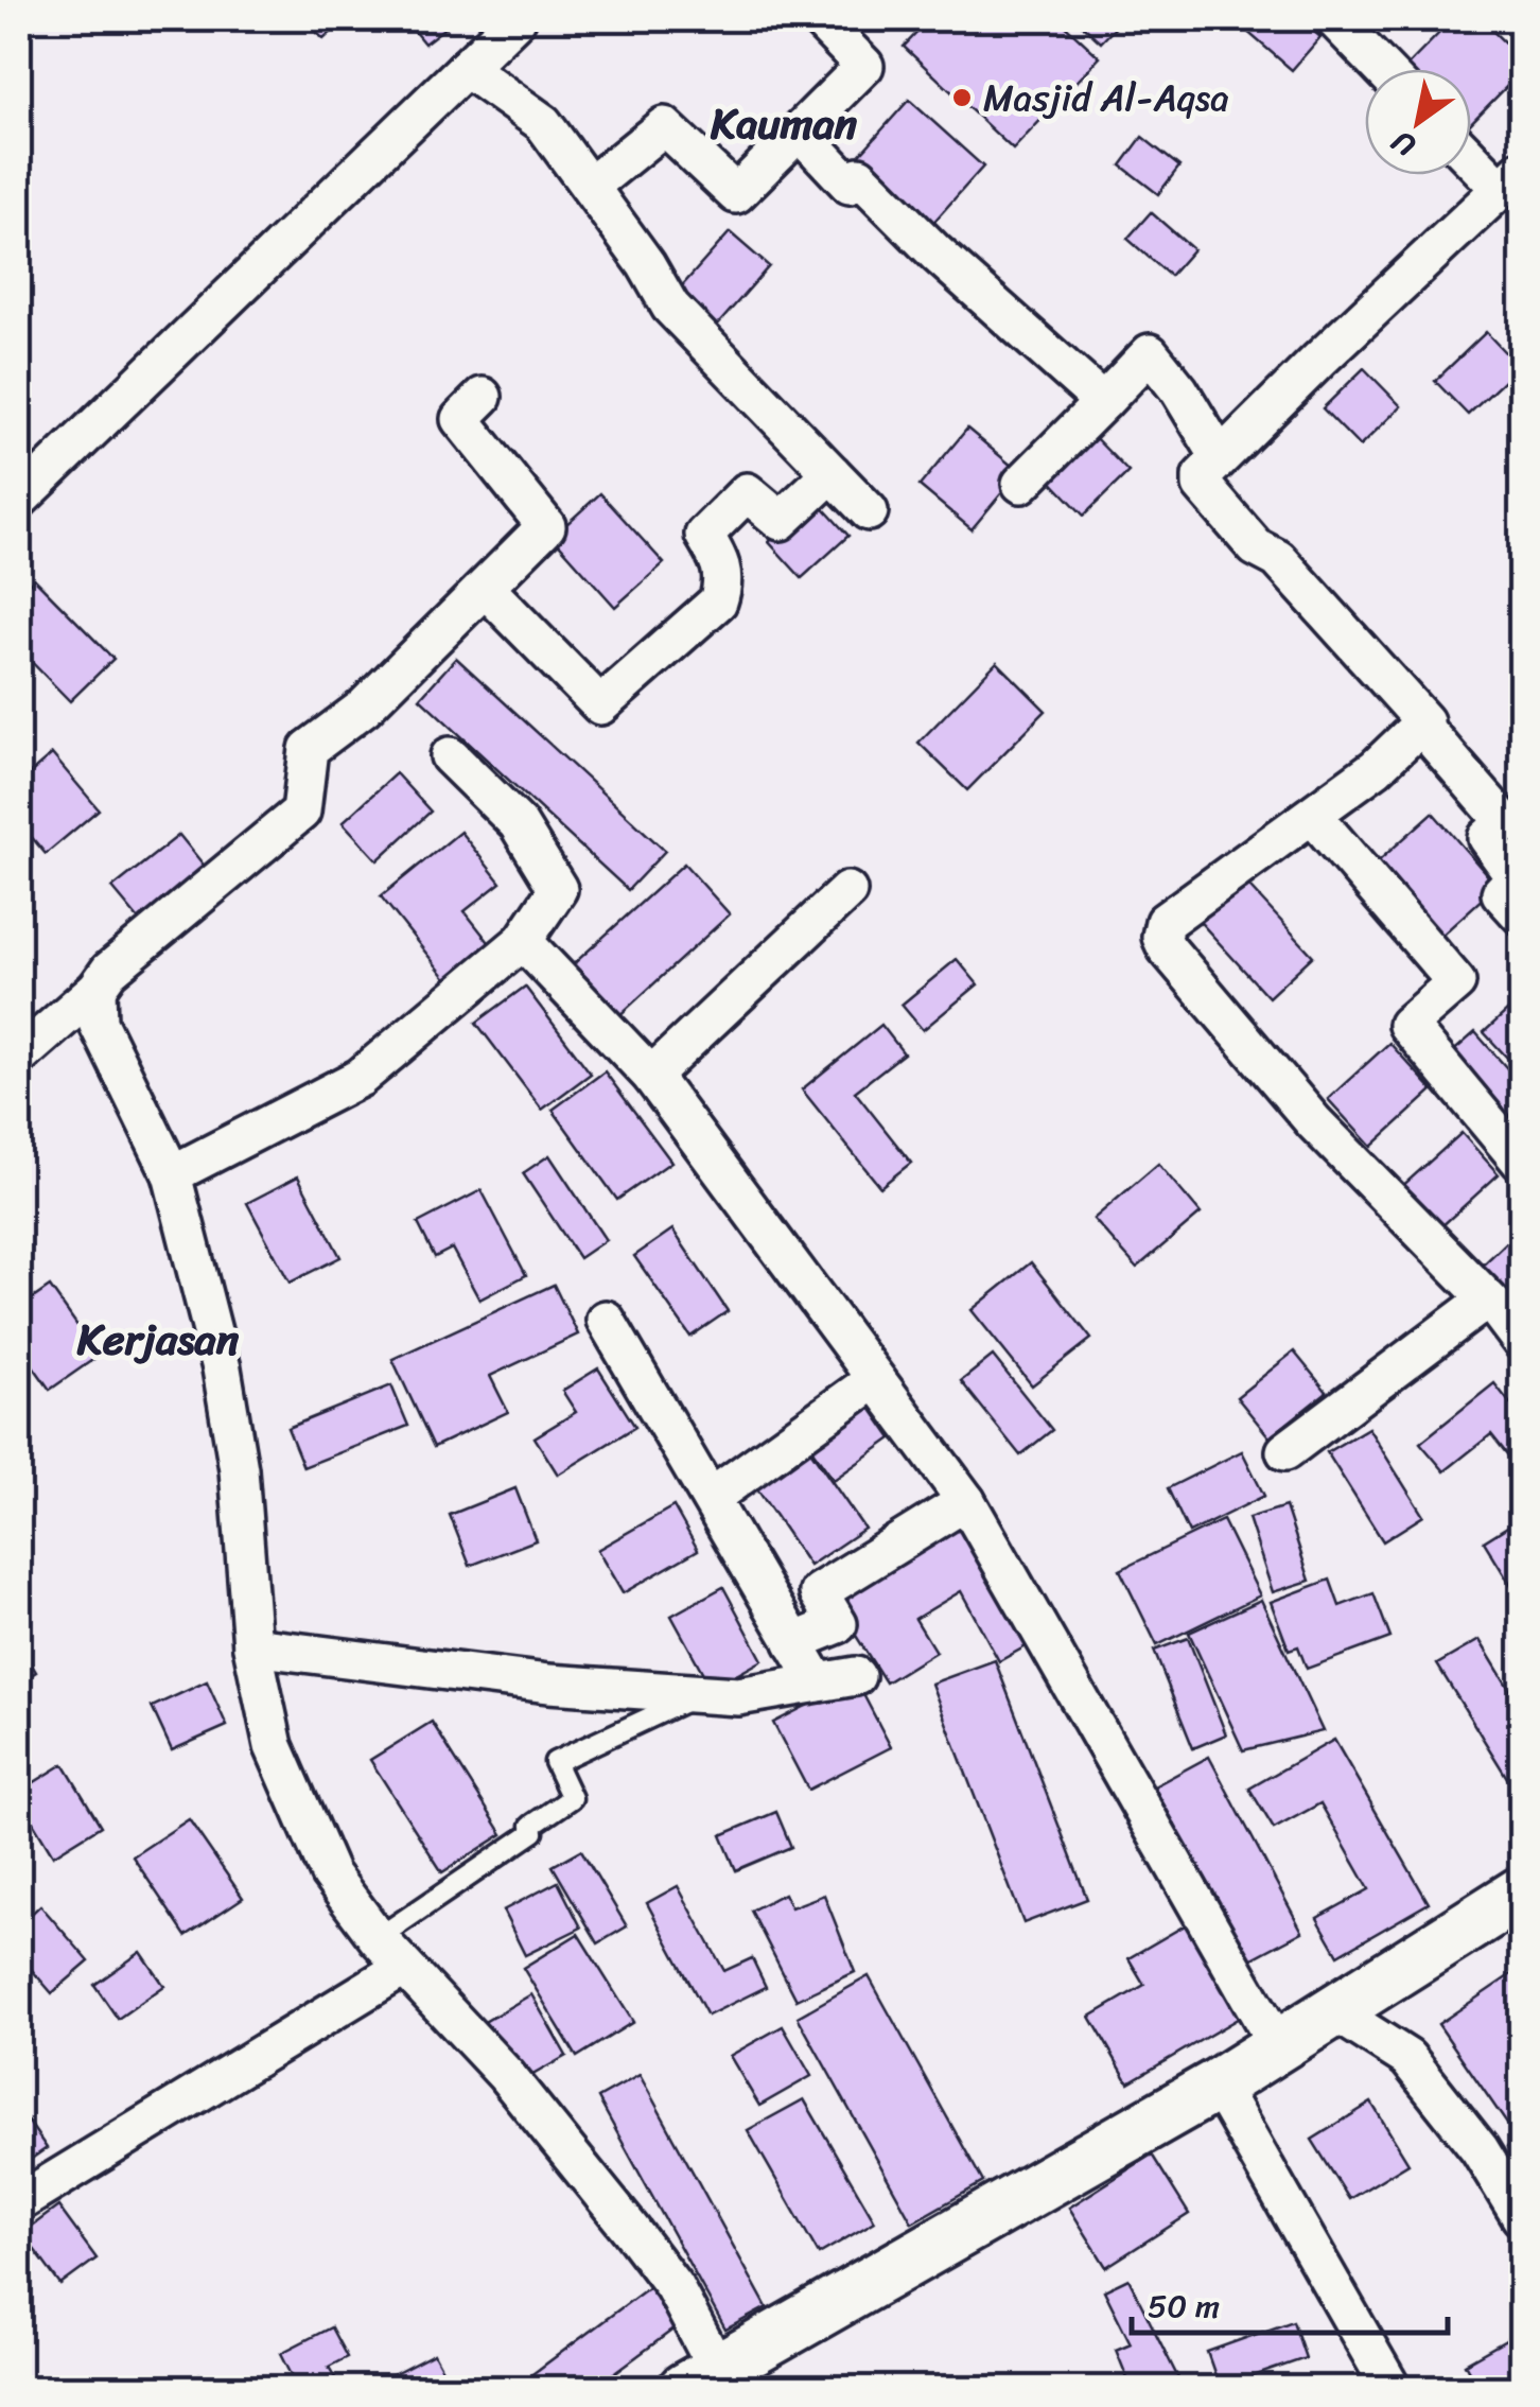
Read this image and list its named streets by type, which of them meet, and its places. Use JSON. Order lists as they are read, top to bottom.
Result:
{
  "districts": ["Kauman", "Kerjasan"],
  "places": ["Masjid Al-Aqsa"],
  "scale_bar": "50 m",
  "north": "bottom left"
}
